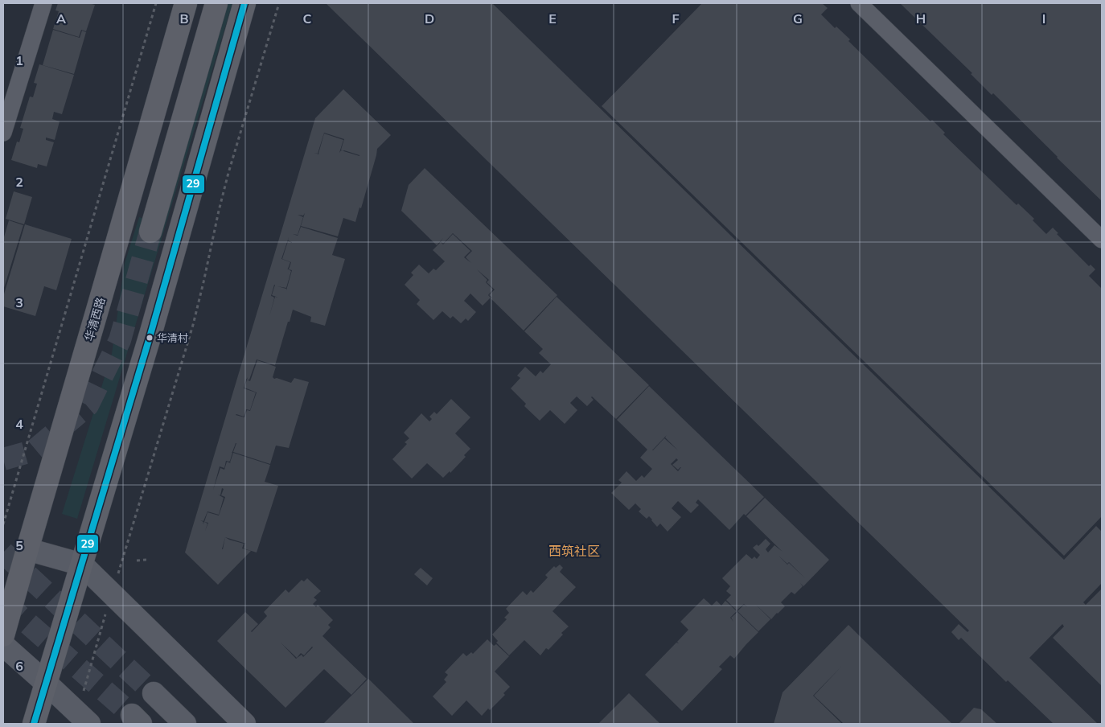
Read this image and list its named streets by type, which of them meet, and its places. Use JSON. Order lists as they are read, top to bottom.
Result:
{
  "streets": {
    "main road": ["华清西路"]
  },
  "districts": ["西筑社区"],
  "places": ["华清村"],
  "lines": ["transit line 29"],
  "grid": {
    "columns": [
      "A",
      "B",
      "C",
      "D",
      "E",
      "F",
      "G",
      "H",
      "I"
    ],
    "rows": [
      "1",
      "2",
      "3",
      "4",
      "5",
      "6"
    ]
  }
}
